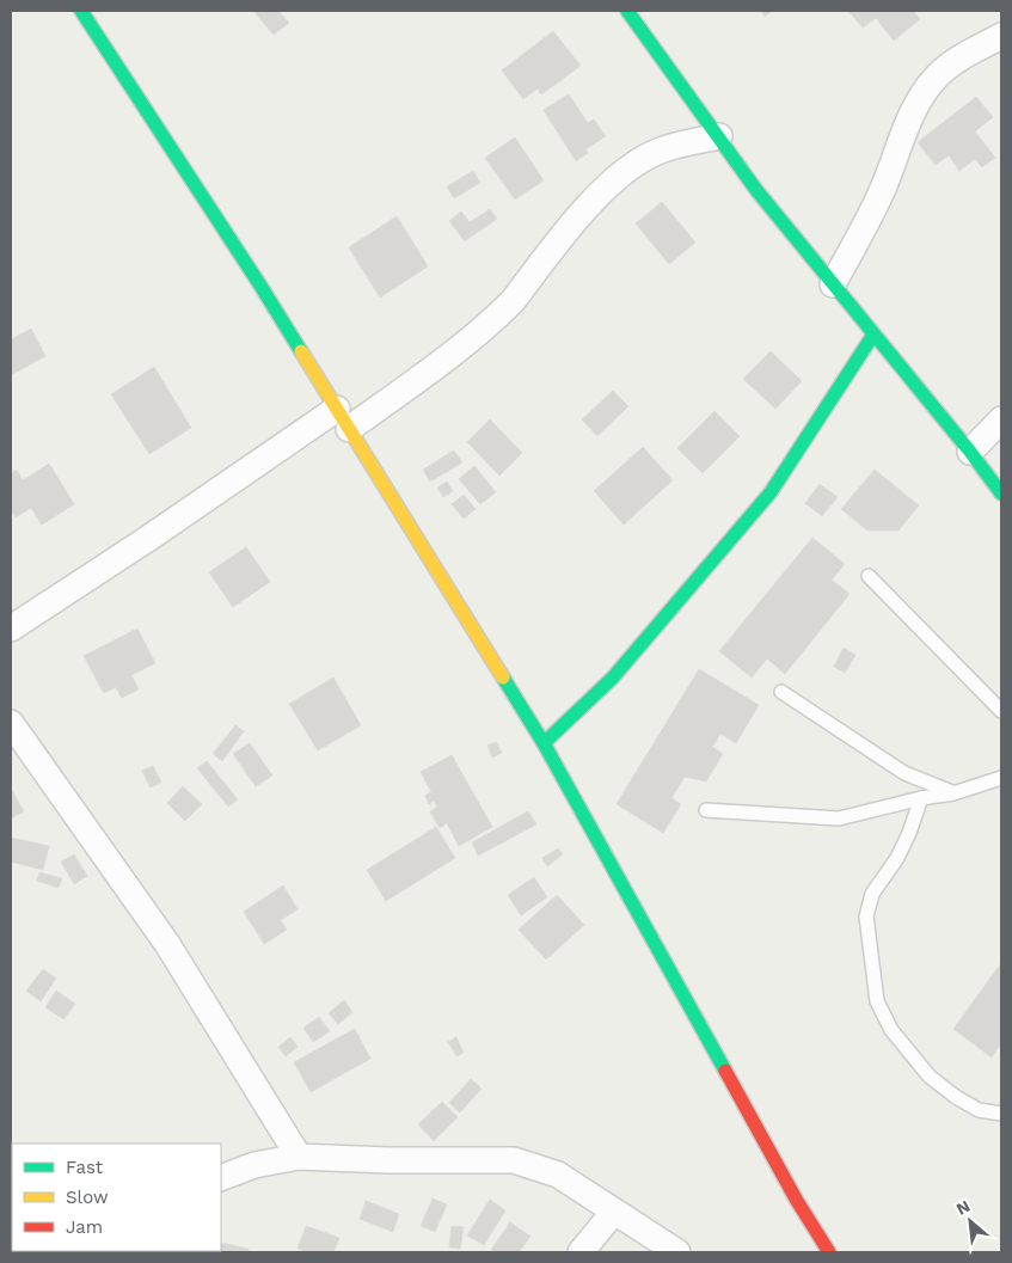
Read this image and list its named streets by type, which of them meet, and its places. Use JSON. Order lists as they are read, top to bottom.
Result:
{
  "legend": ["Fast", "Slow", "Jam"],
  "north": "top left"
}
